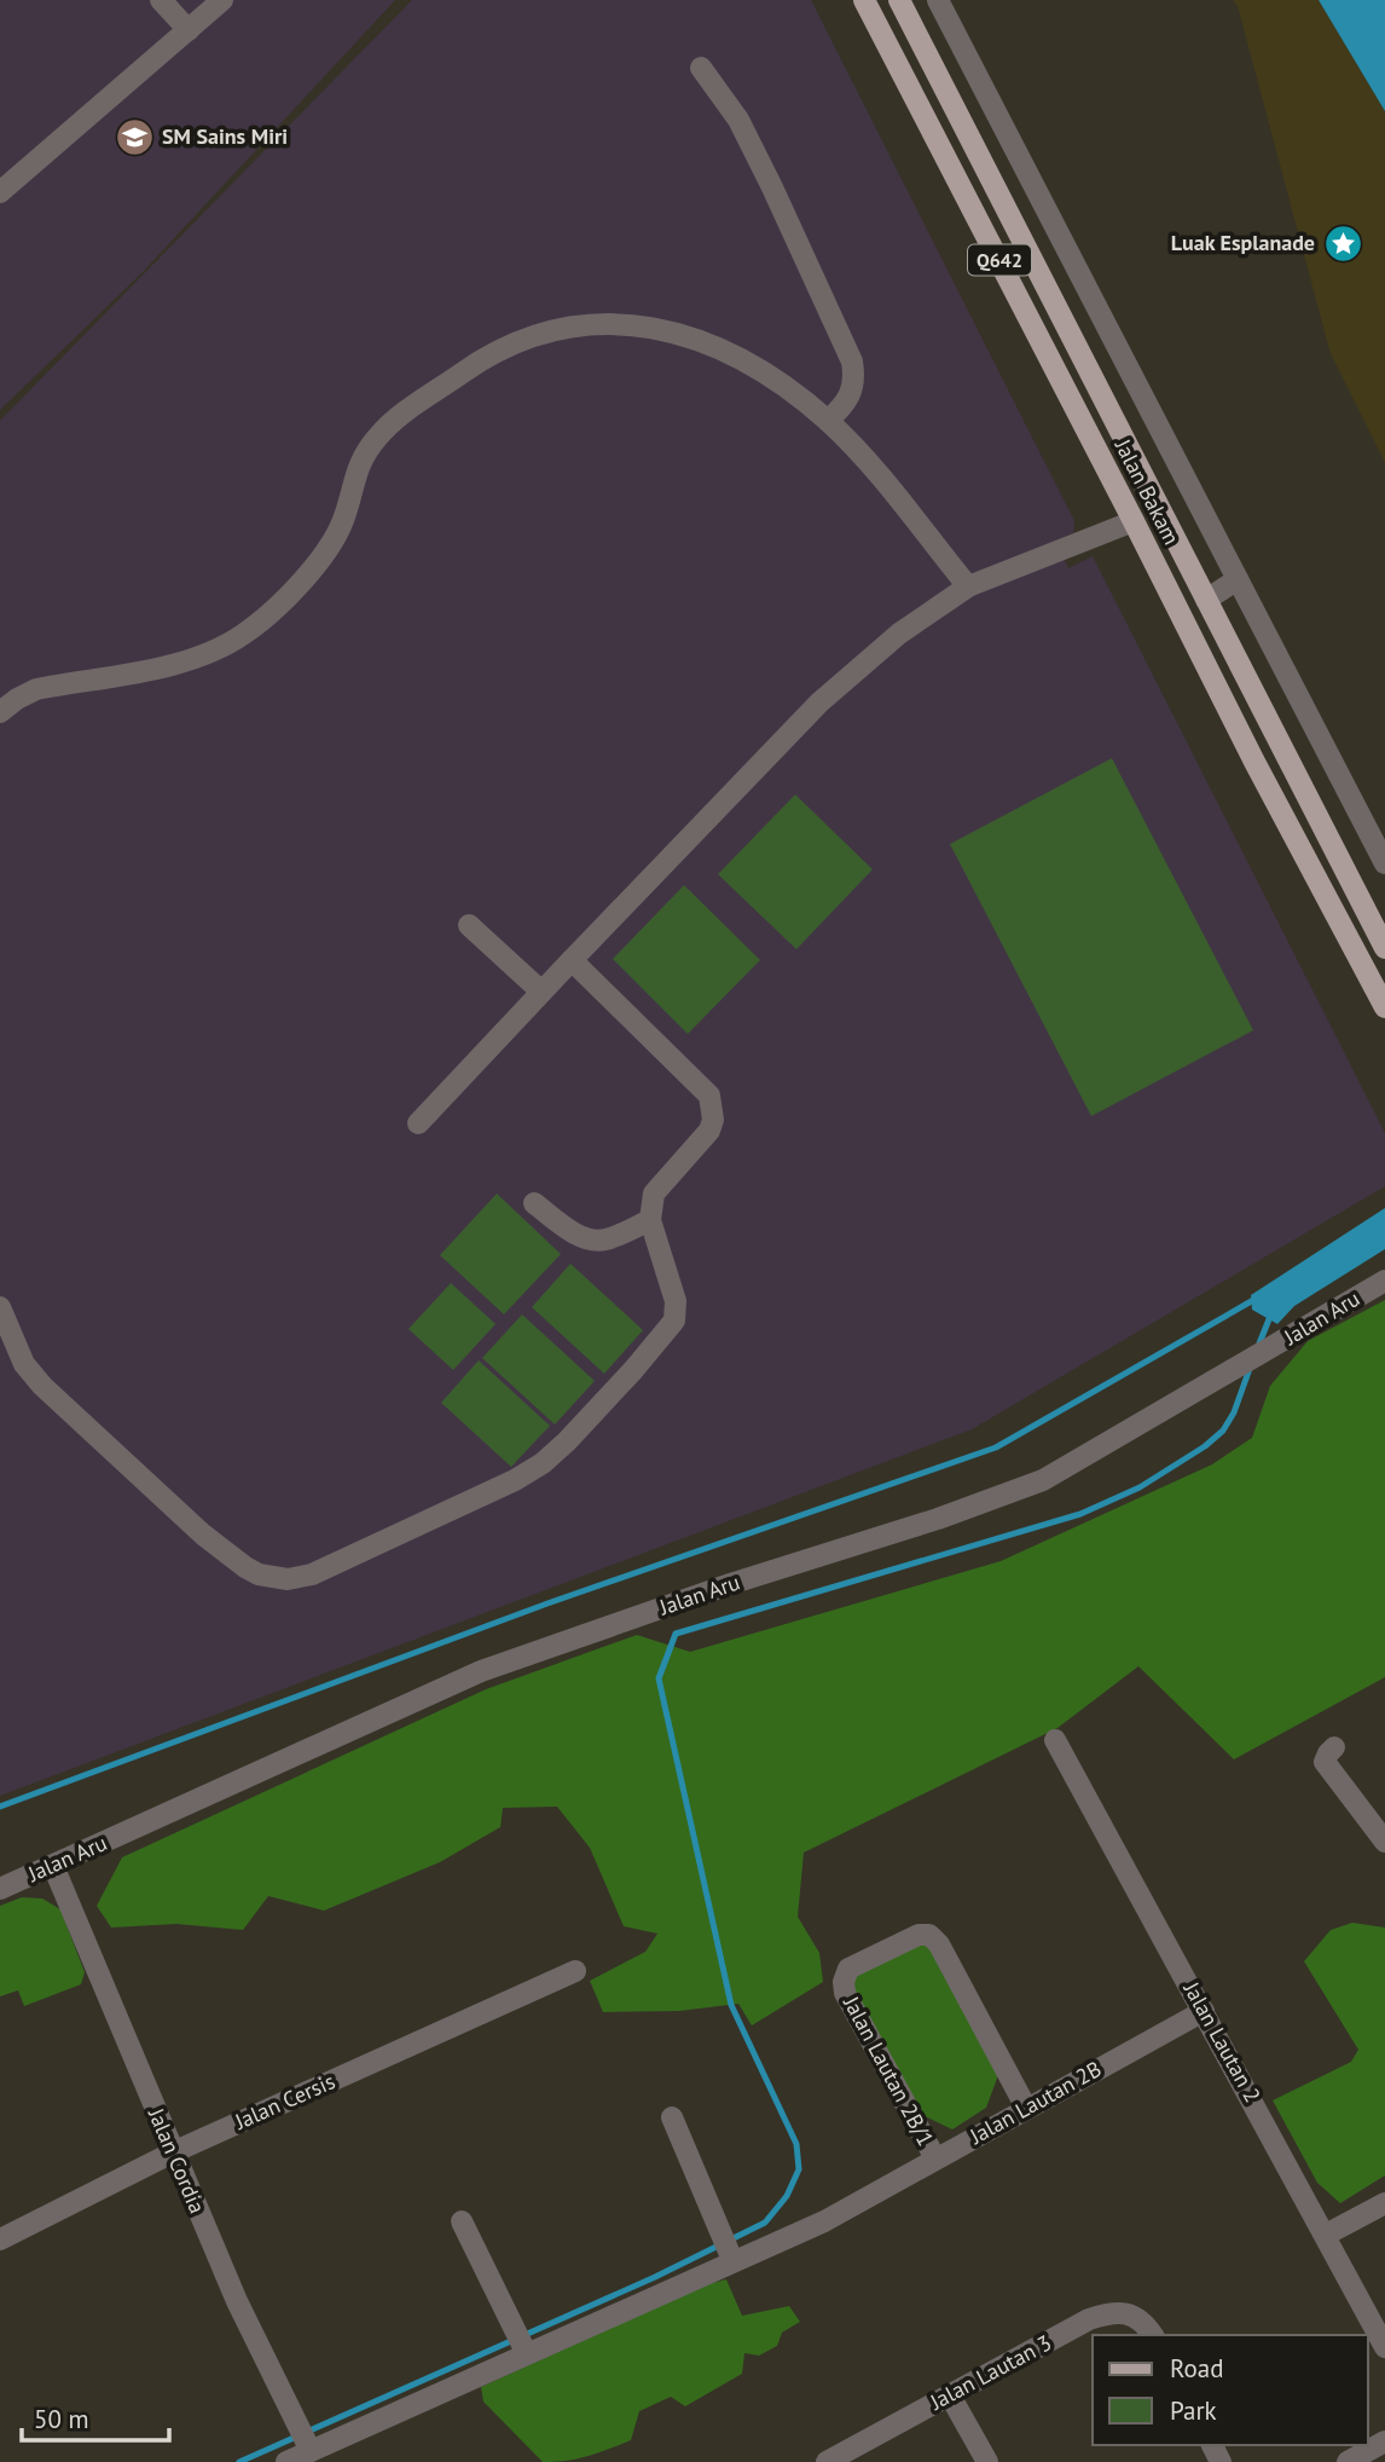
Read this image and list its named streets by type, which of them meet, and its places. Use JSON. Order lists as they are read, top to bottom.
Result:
{
  "streets": {
    "main road": ["Q642", "Jalan Bakam"],
    "street": [
      "Jalan Aru",
      "Jalan Lautan 2",
      "Jalan Lautan 2B/1",
      "Jalan Cersis",
      "Jalan Lautan 2B",
      "Jalan Cordia",
      "Jalan Lautan 3"
    ]
  },
  "crossings": [
    ["Jalan Aru", "Jalan Cordia"],
    ["Jalan Lautan 2", "Jalan Lautan 2B"],
    ["Jalan Lautan 2B/1", "Jalan Lautan 2B"],
    ["Jalan Cersis", "Jalan Cordia"]
  ],
  "places": {
    "school or university": ["SM Sains Miri"],
    "place": ["Luak Esplanade"]
  },
  "legend": ["Road", "Park"],
  "scale_bar": "50 m"
}
